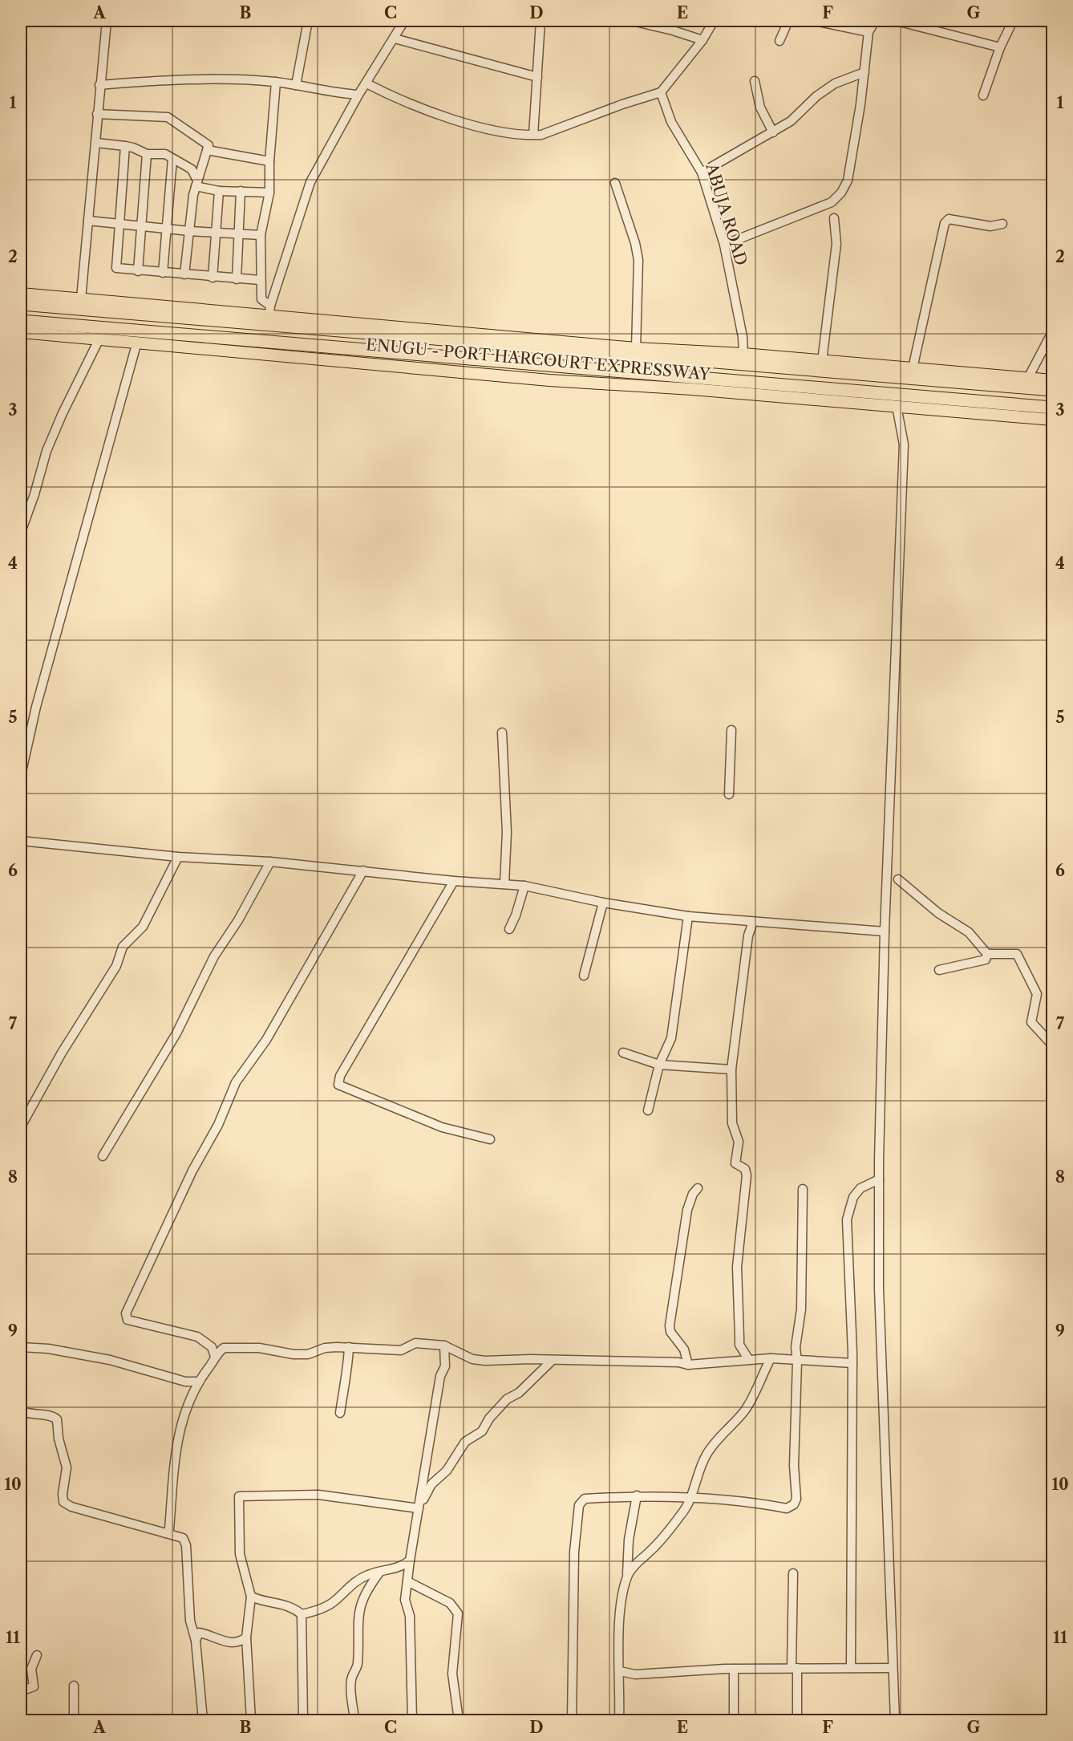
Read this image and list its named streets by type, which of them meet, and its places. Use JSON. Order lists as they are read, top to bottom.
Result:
{
  "streets": {
    "highway": ["ENUGU - PORT HARCOURT EXPRESSWAY"],
    "street": ["ABUJA ROAD"]
  },
  "crossings": [
    ["ABUJA ROAD", "ENUGU - PORT HARCOURT EXPRESSWAY"]
  ],
  "grid": {
    "columns": [
      "A",
      "B",
      "C",
      "D",
      "E",
      "F",
      "G"
    ],
    "rows": [
      "1",
      "2",
      "3",
      "4",
      "5",
      "6",
      "7",
      "8",
      "9",
      "10",
      "11"
    ]
  }
}
